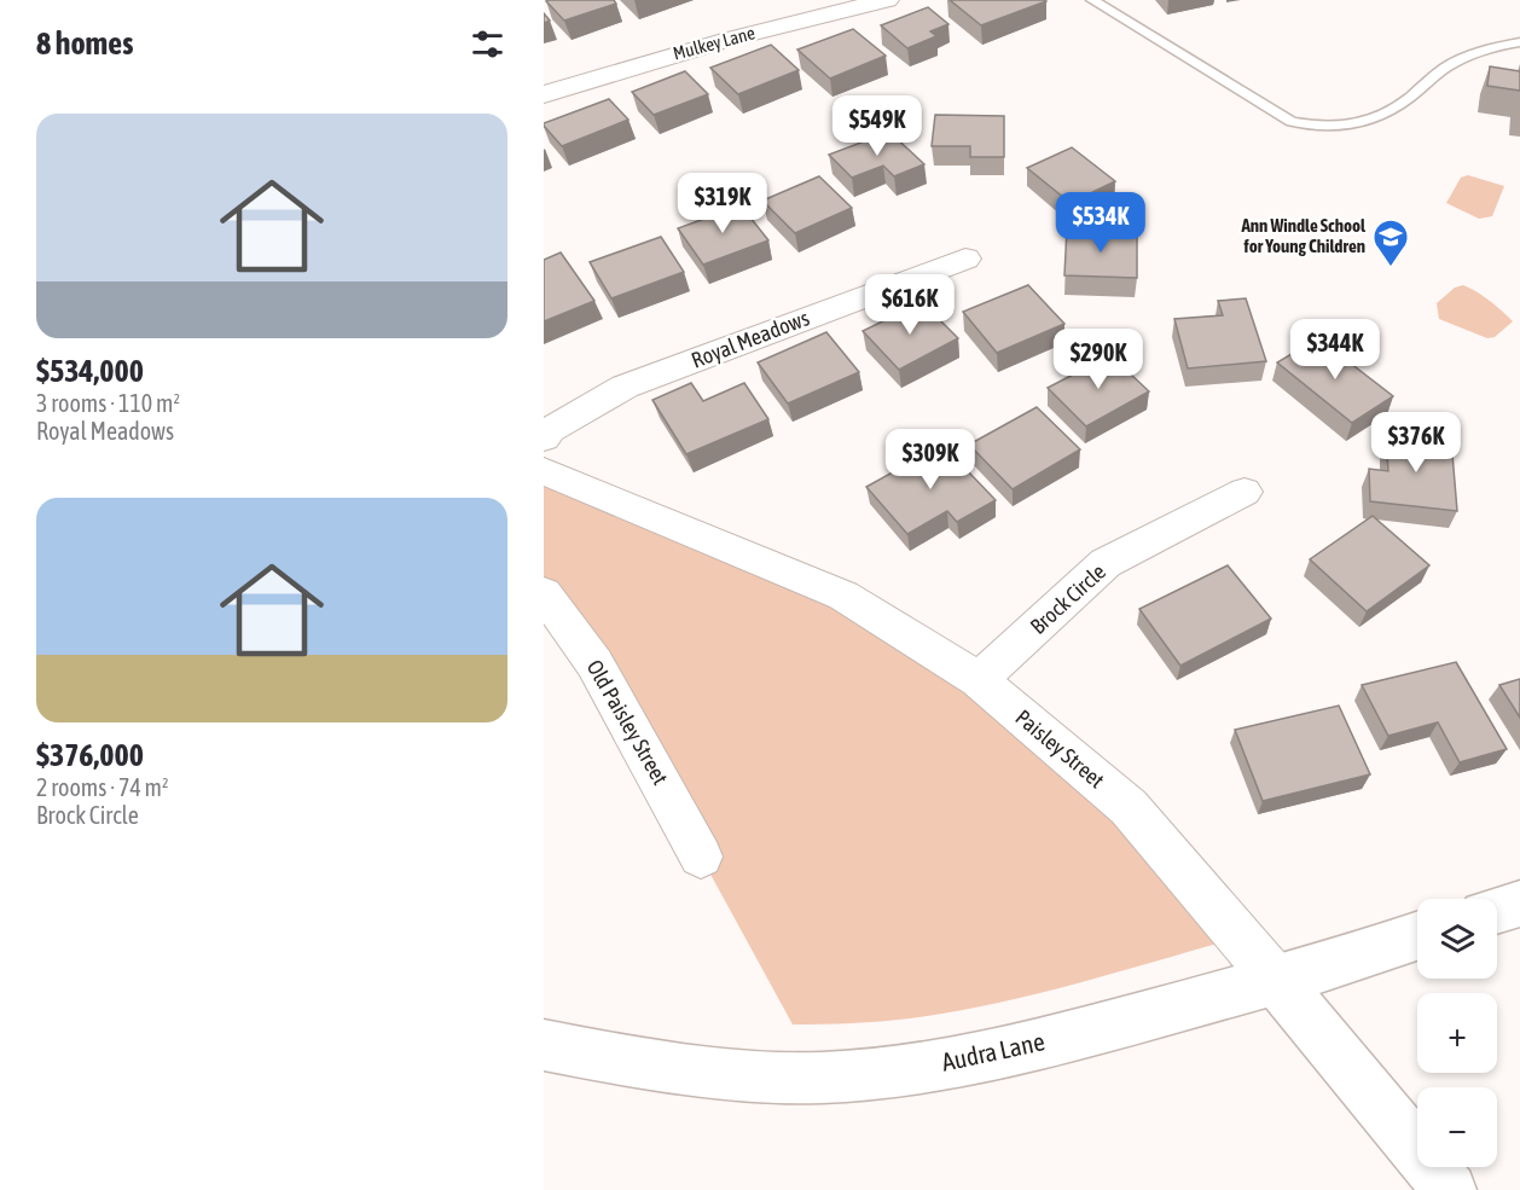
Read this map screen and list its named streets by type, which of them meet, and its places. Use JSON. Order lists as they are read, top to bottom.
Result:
{
  "streets": {
    "street": [
      "Mulkey Lane",
      "Royal Meadows",
      "Brock Circle",
      "Old Paisley Street",
      "Paisley Street",
      "Audra Lane"
    ]
  },
  "crossings": [
    ["Brock Circle", "Paisley Street"],
    ["Paisley Street", "Audra Lane"]
  ],
  "places": {
    "school or university": ["Ann Windle School for Young Children"]
  },
  "page": {
    "heading": "8 homes",
    "list": [
      {
        "name": "$534,000",
        "note": "3 rooms · 110 m² · Royal Meadows"
      },
      {
        "name": "$376,000",
        "note": "2 rooms · 74 m² · Brock Circle"
      }
    ],
    "price": [
      "$549K",
      "$319K",
      "$534K",
      "$616K",
      "$344K",
      "$290K",
      "$376K",
      "$309K"
    ],
    "map_buttons": ["+", "−"]
  }
}
